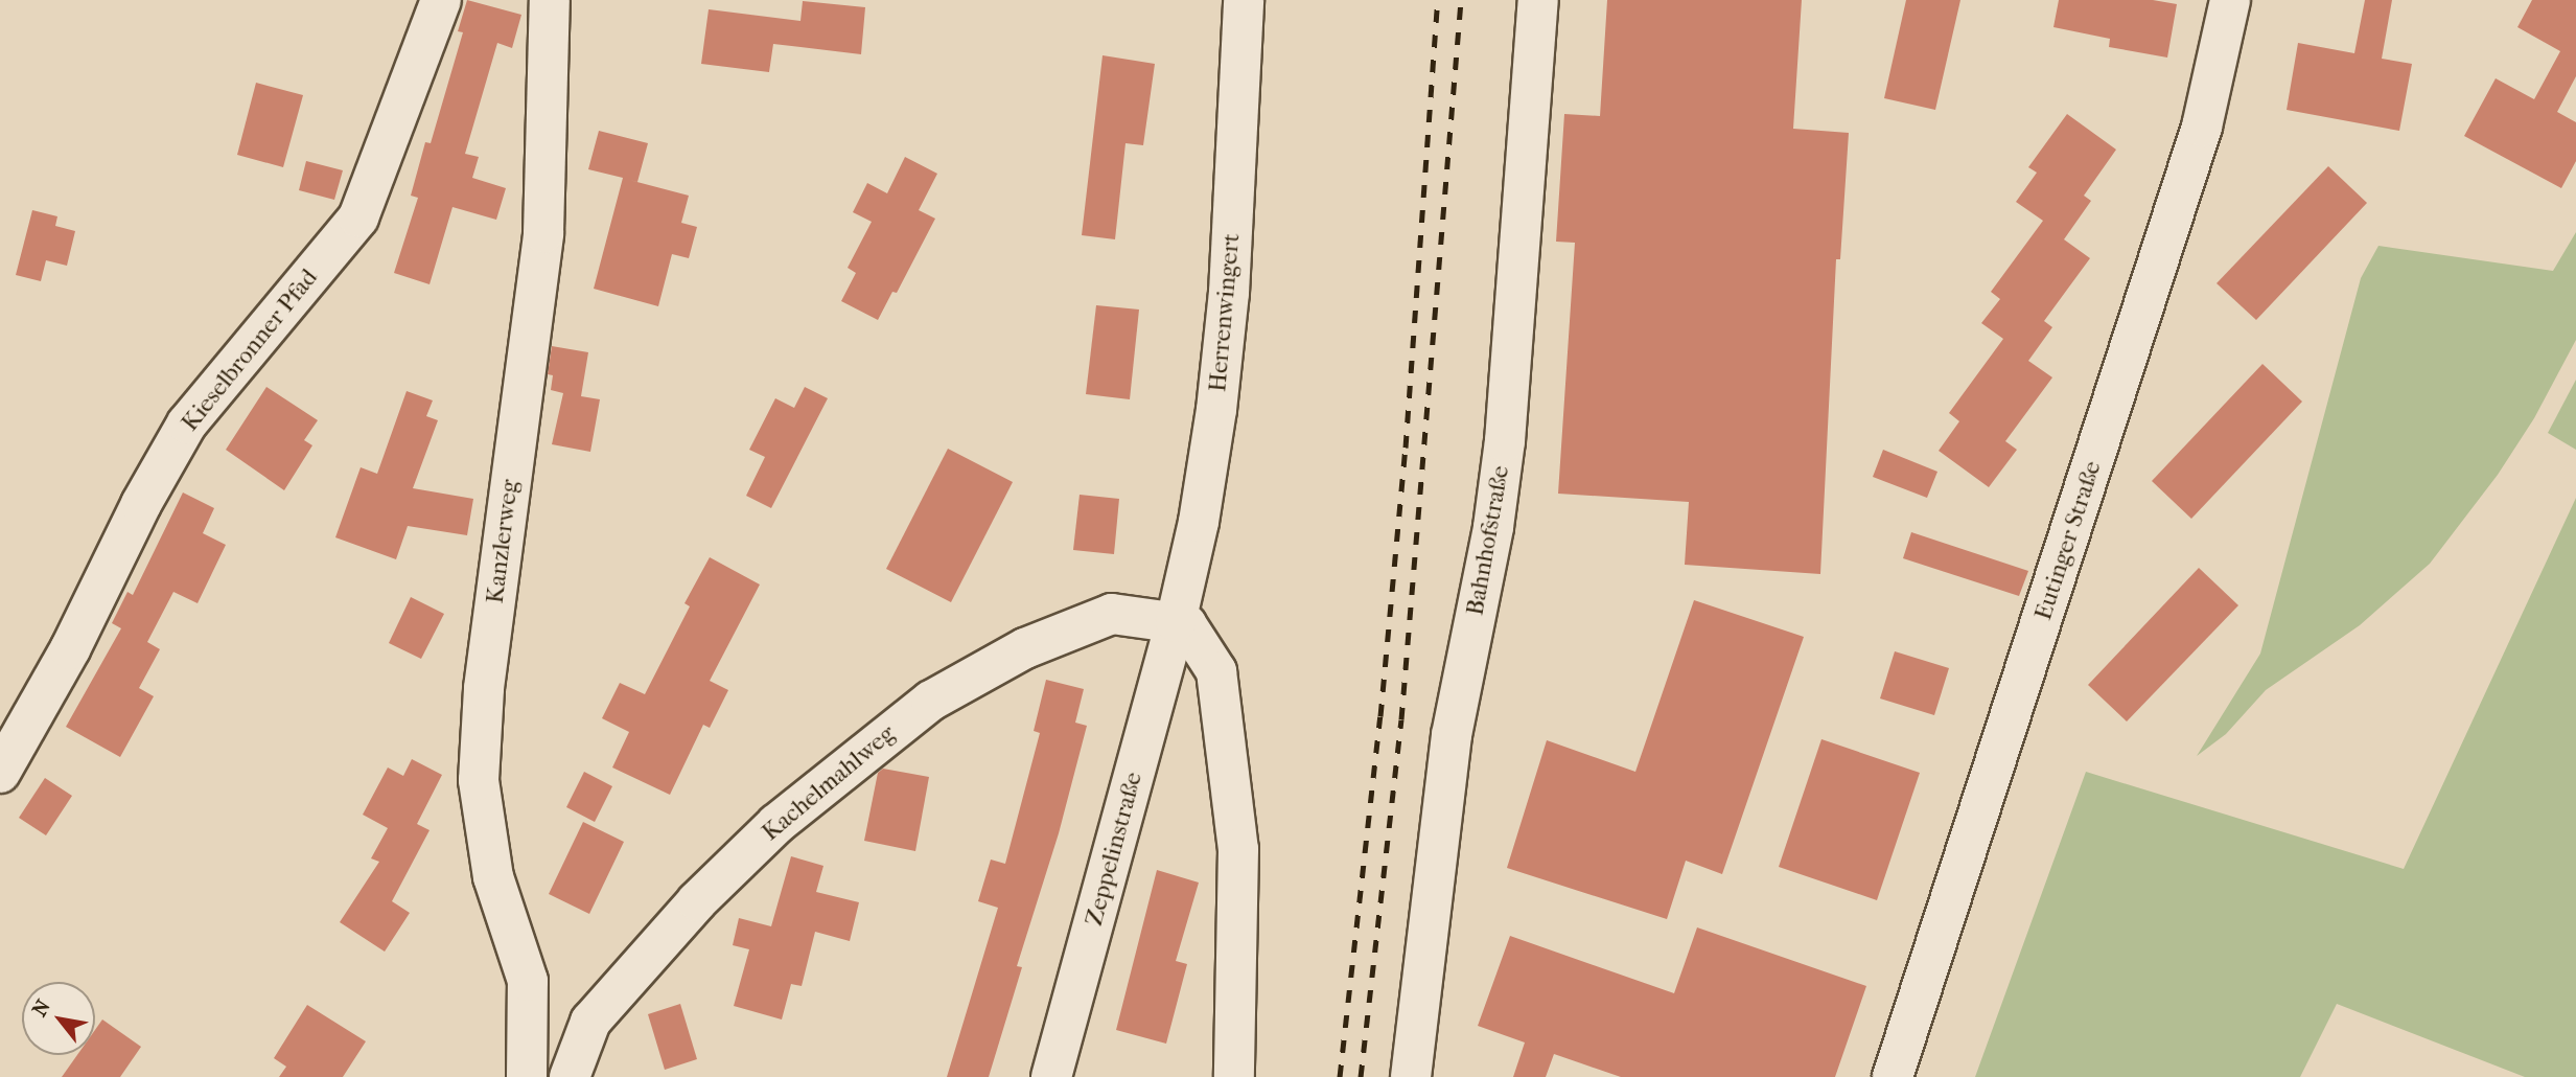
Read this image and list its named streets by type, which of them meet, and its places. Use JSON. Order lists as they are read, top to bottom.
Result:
{
  "streets": {
    "street": [
      "Herrenwingert",
      "Kieselbronner Pfad",
      "Bahnhofstraße",
      "Eutinger Straße",
      "Kanzlerweg",
      "Kachelmahlweg",
      "Zeppelinstraße"
    ]
  },
  "crossings": [
    ["Herrenwingert", "Kachelmahlweg"],
    ["Herrenwingert", "Zeppelinstraße"],
    ["Kachelmahlweg", "Zeppelinstraße"]
  ],
  "north": "top left"
}
